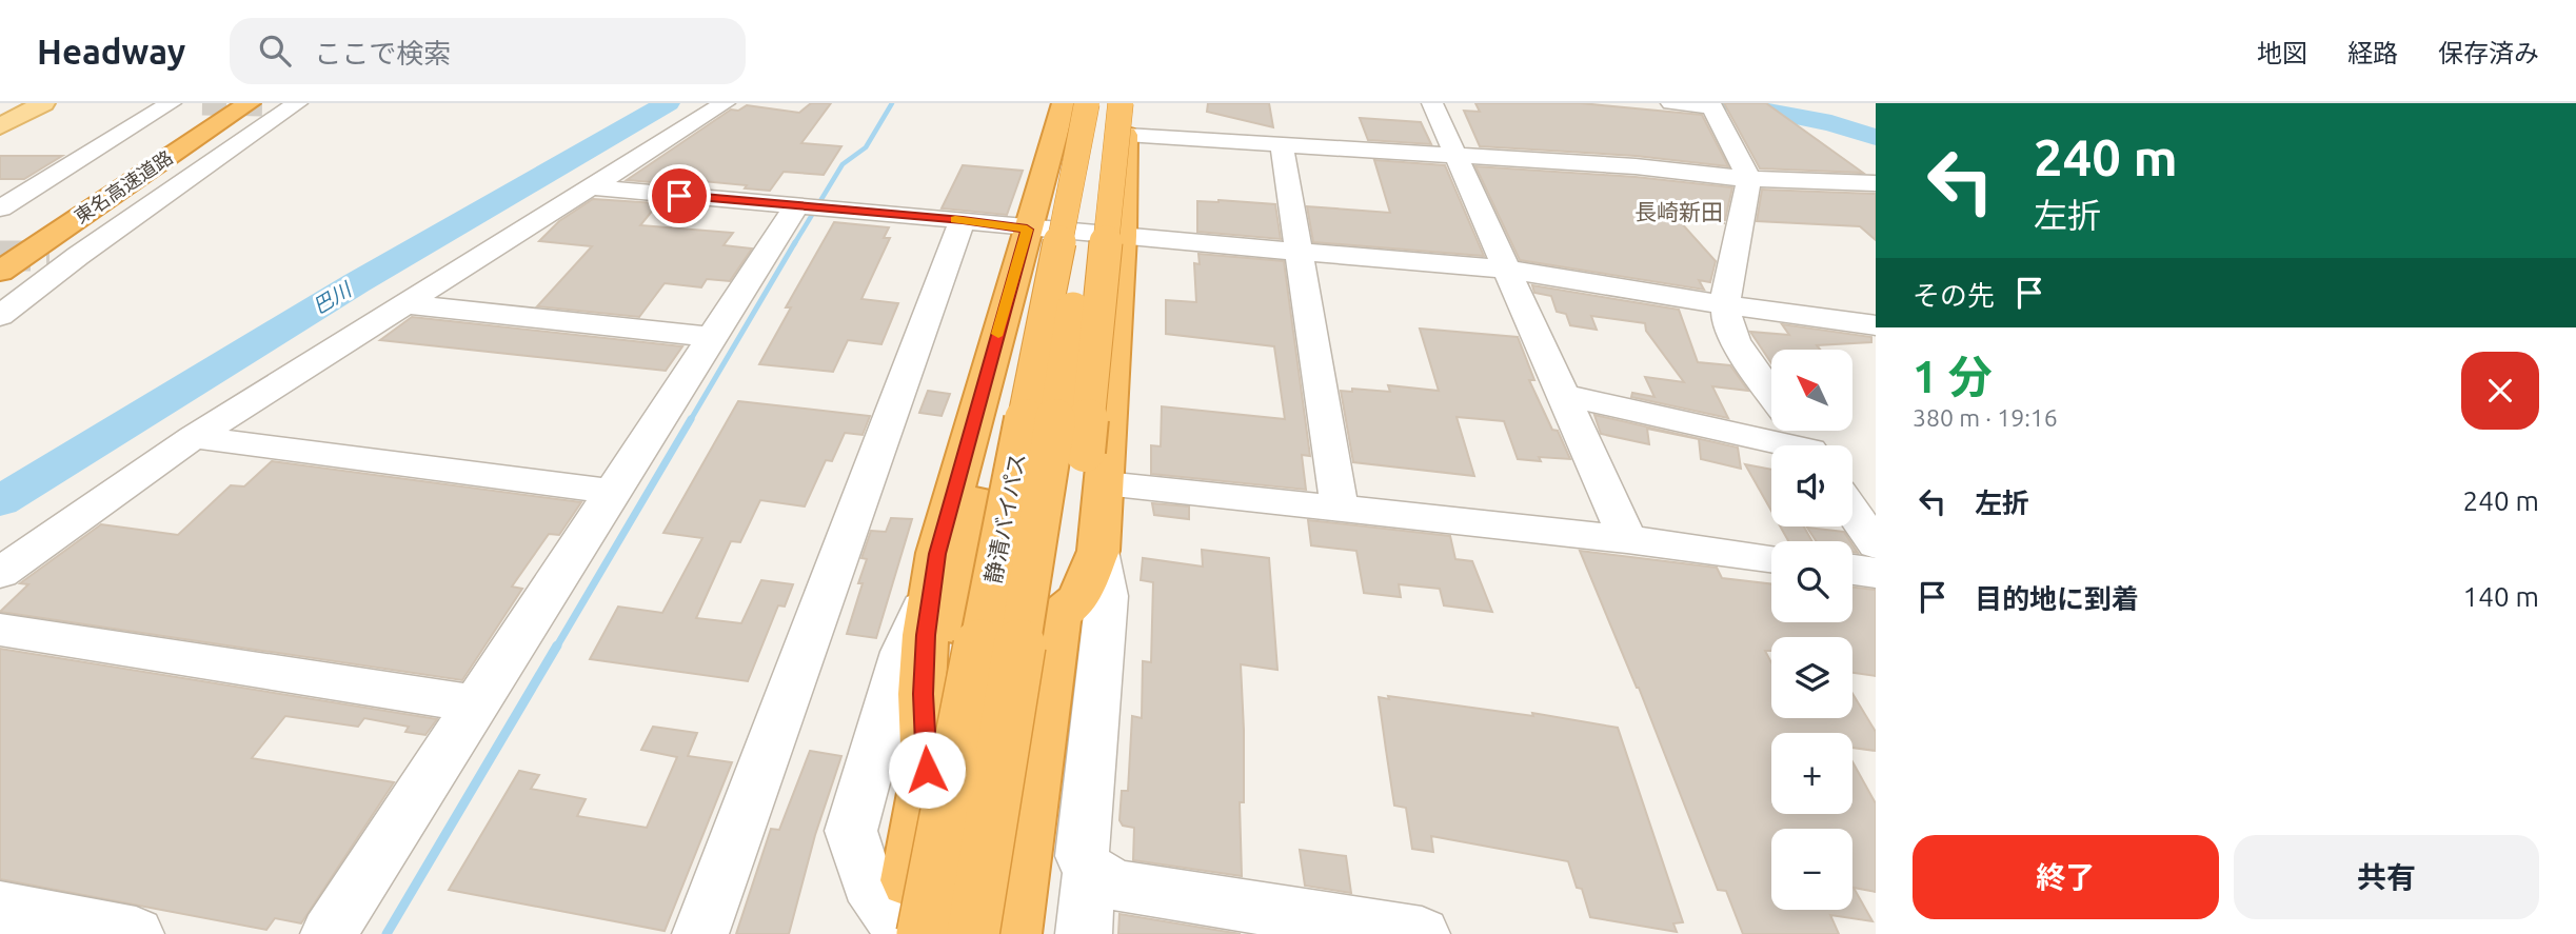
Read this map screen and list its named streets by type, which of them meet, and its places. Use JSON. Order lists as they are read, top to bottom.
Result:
{
  "streets": {
    "highway": ["東名高速道路", "静清バイパス"]
  },
  "districts": ["長崎新田"],
  "water": ["巴川"],
  "north": "top left",
  "page": {
    "header": "Headway",
    "search": "ここで検索",
    "nav": ["地図", "経路", "保存済み"],
    "turn": ["240 m", "左折"],
    "then": "その先",
    "heading": ["1 分", "380 m · 19:16"],
    "map_buttons": ["+", "−"],
    "list": [
      {
        "name": "左折",
        "value": "240 m"
      },
      {
        "name": "目的地に到着",
        "value": "140 m"
      }
    ],
    "buttons": ["終了", "共有"]
  }
}
